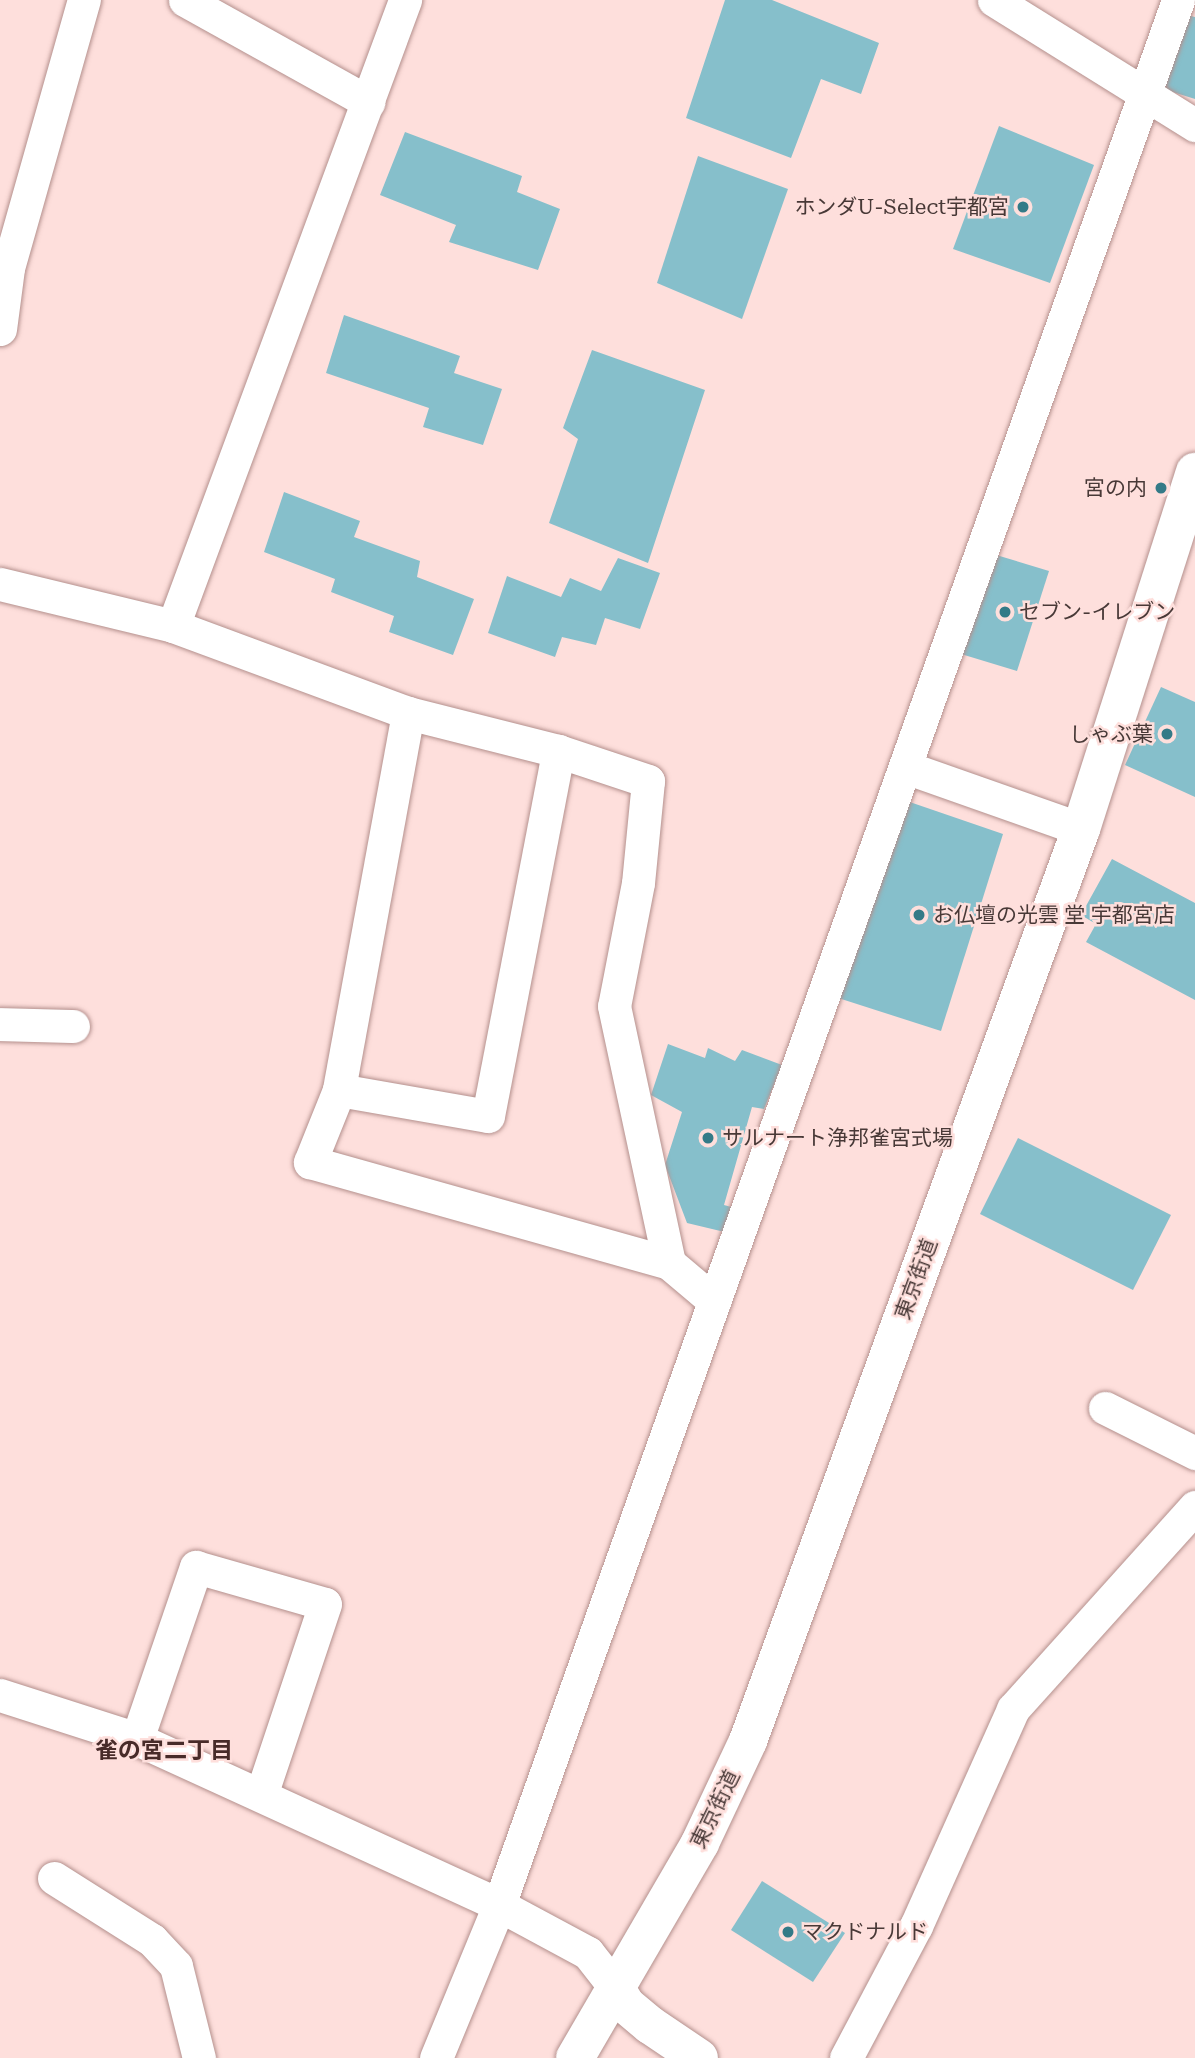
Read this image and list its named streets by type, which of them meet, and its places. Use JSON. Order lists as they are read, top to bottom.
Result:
{
  "streets": {
    "main road": ["東京街道"]
  },
  "districts": ["雀の宮二丁目"],
  "places": [
    "ホンダU-Select宇都宮",
    "宮の内",
    "セブン-イレブン",
    "しゃぶ葉",
    "お仏壇の光雲 堂 宇都宮店",
    "サルナート浄邦雀宮式場",
    "マクドナルド"
  ]
}
